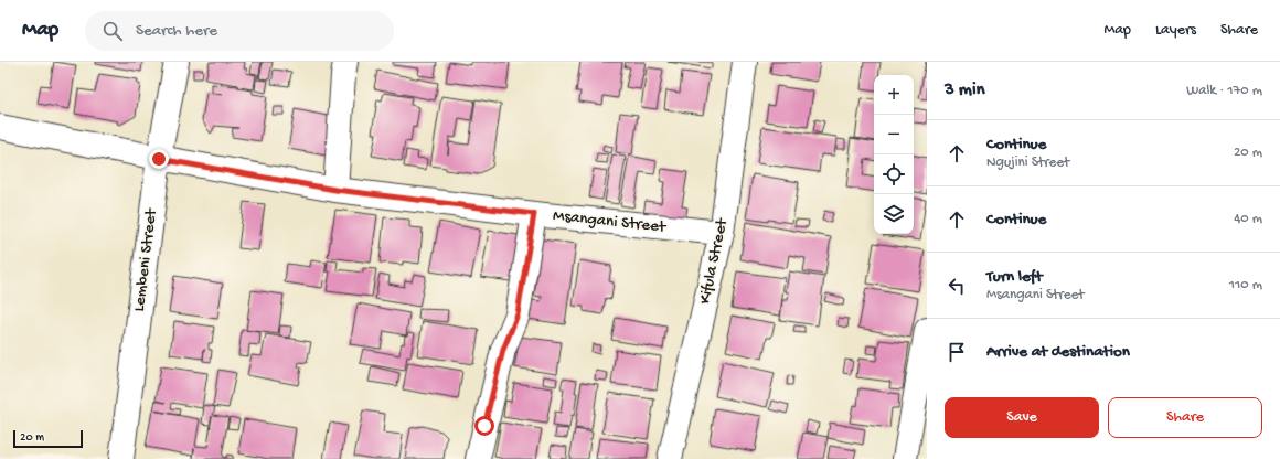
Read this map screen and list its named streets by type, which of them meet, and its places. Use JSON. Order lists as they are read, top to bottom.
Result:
{
  "streets": {
    "street": ["Msangani Street", "Lembeni Street", "Kifula Street"]
  },
  "crossings": [
    ["Msangani Street", "Lembeni Street"],
    ["Msangani Street", "Kifula Street"]
  ],
  "scale_bar": "20 m",
  "page": {
    "header": "Map",
    "search": "Search here",
    "nav": ["Map", "Layers", "Share"],
    "heading": ["3 min", "Walk · 170 m"],
    "map_buttons": ["+", "−"],
    "list": [
      ["Continue", "Ngujini Street", "20 m"],
      ["Continue", "40 m"],
      ["Turn left", "Msangani Street", "110 m"],
      "Arrive at destination"
    ],
    "buttons": ["Save", "Share"],
    "scale": "20 m"
  }
}
